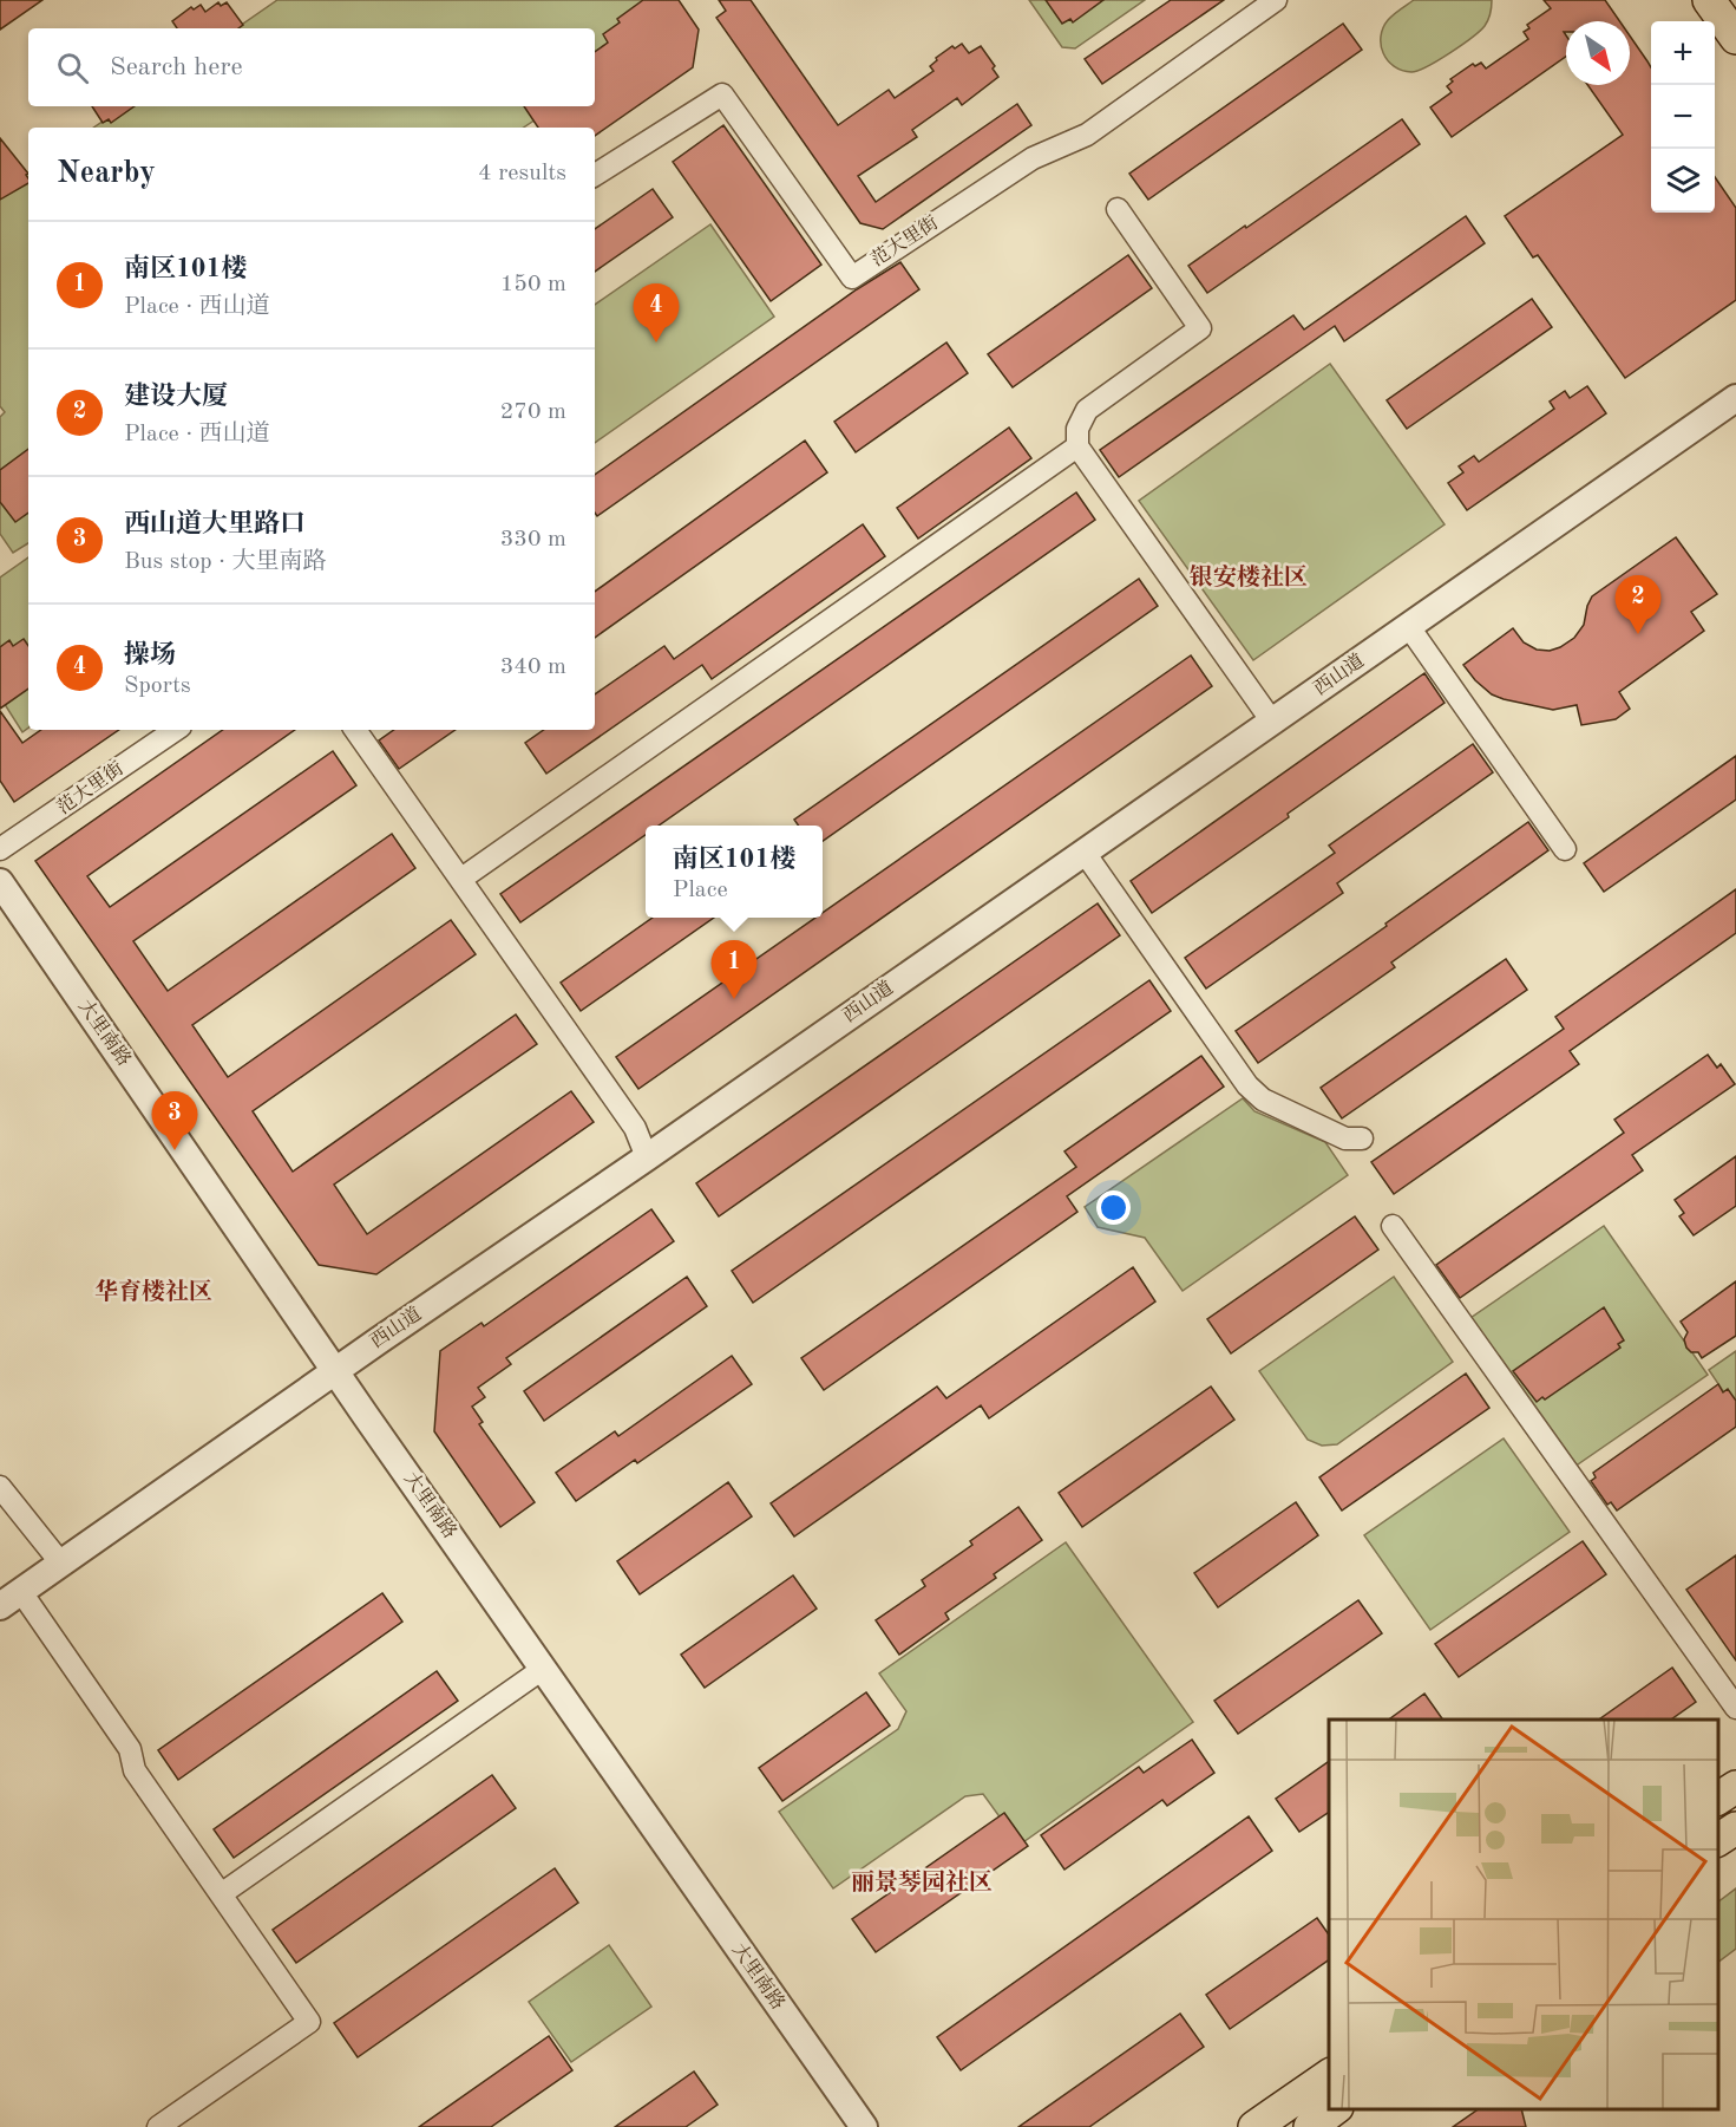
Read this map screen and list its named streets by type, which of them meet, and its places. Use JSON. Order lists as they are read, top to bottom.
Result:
{
  "streets": {
    "street": ["范大里街", "西山道", "大里南路"]
  },
  "crossings": [
    ["西山道", "大里南路"]
  ],
  "districts": ["银安楼社区", "华育楼社区", "丽景琴园社区"],
  "north": "bottom right",
  "page": {
    "map_buttons": ["+", "−"],
    "search": "Search here",
    "heading": ["Nearby", "4 results"],
    "list": [
      {
        "mark": "1",
        "name": "南区101楼",
        "note": "Place · 西山道",
        "value": "150 m"
      },
      {
        "mark": "2",
        "name": "建设大厦",
        "note": "Place · 西山道",
        "value": "270 m"
      },
      {
        "mark": "3",
        "name": "西山道大里路口",
        "note": "Bus stop · 大里南路",
        "value": "330 m"
      },
      {
        "mark": "4",
        "name": "操场",
        "note": "Sports",
        "value": "340 m"
      }
    ],
    "pins": [
      "4",
      "2",
      "1",
      "3"
    ],
    "popup": ["南区101楼", "Place"]
  }
}
